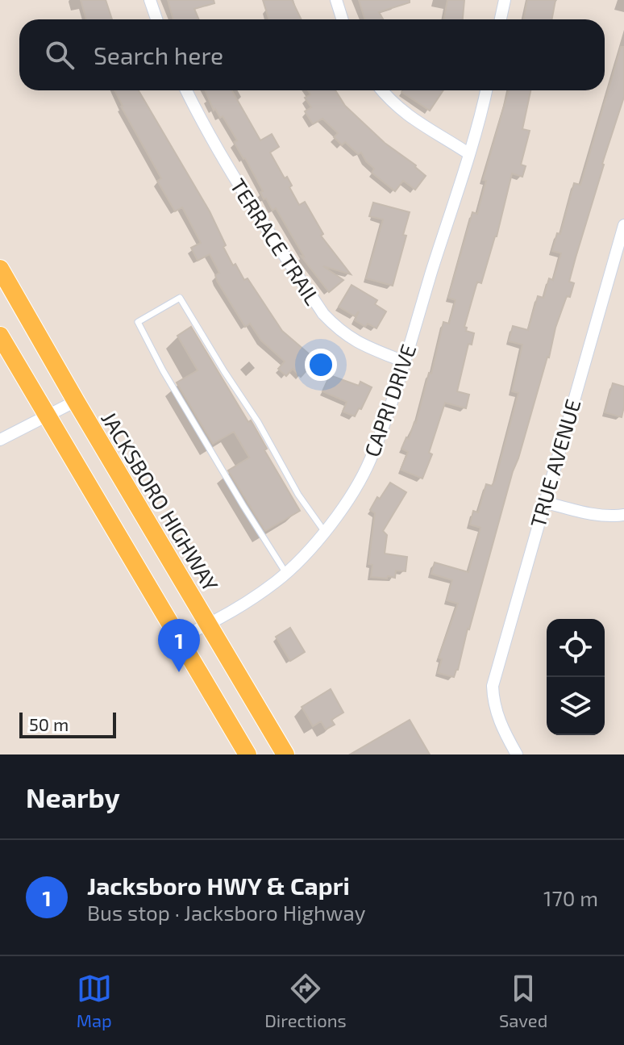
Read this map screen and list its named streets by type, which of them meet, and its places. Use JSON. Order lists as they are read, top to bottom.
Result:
{
  "streets": {
    "main road": ["JACKSBORO HIGHWAY"],
    "street": ["TERRACE TRAIL", "CAPRI DRIVE", "TRUE AVENUE"]
  },
  "crossings": [
    ["TERRACE TRAIL", "CAPRI DRIVE"],
    ["CAPRI DRIVE", "JACKSBORO HIGHWAY"]
  ],
  "scale_bar": "50 m",
  "page": {
    "search": "Search here",
    "pins": "1",
    "scale": "50 m",
    "heading": "Nearby",
    "list": [
      {
        "mark": "1",
        "name": "Jacksboro HWY & Capri",
        "note": "Bus stop · Jacksboro Highway",
        "value": "170 m"
      }
    ],
    "nav": ["Map", "Directions", "Saved"]
  }
}
